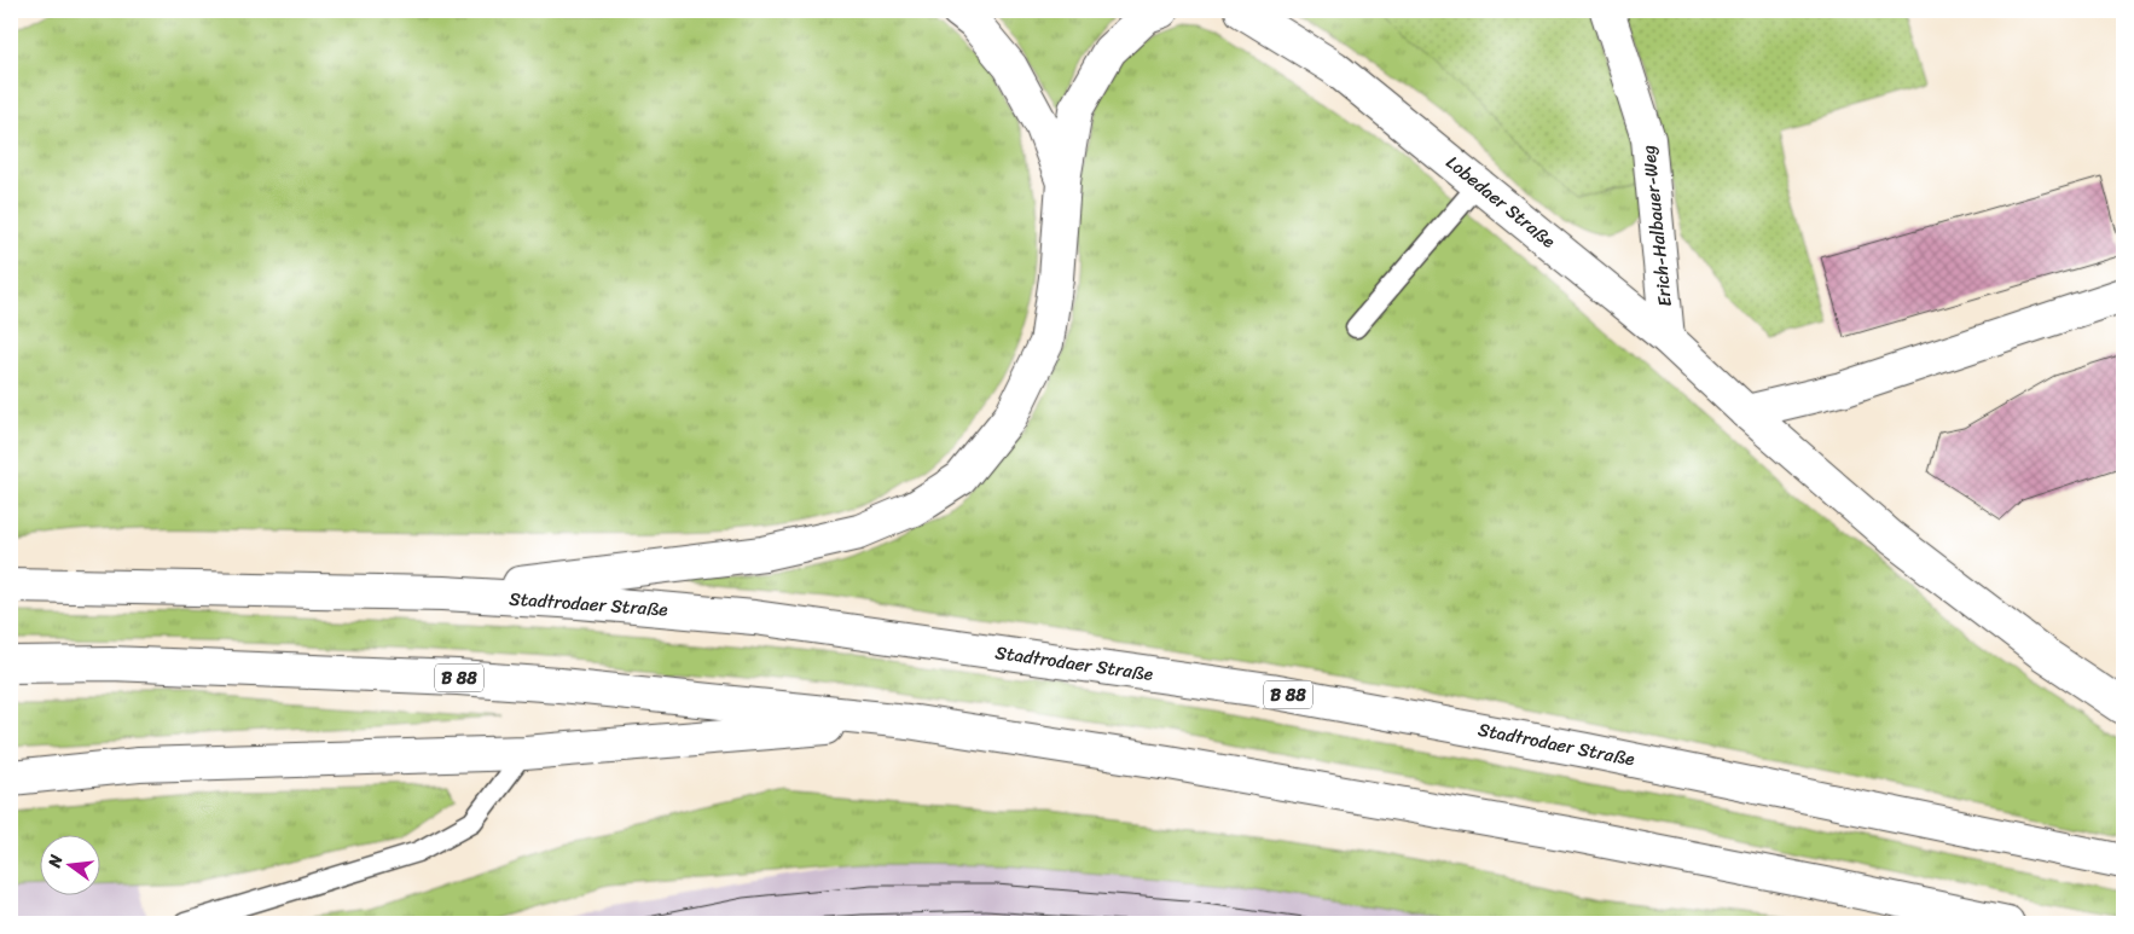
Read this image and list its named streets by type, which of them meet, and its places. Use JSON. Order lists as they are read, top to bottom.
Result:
{
  "streets": {
    "main road": [
      "Lobedaer Straße",
      "Erich-Halbauer-Weg",
      "Stadtrodaer Straße",
      "B 88"
    ]
  },
  "crossings": [
    ["Lobedaer Straße", "Erich-Halbauer-Weg"]
  ],
  "north": "left"
}
